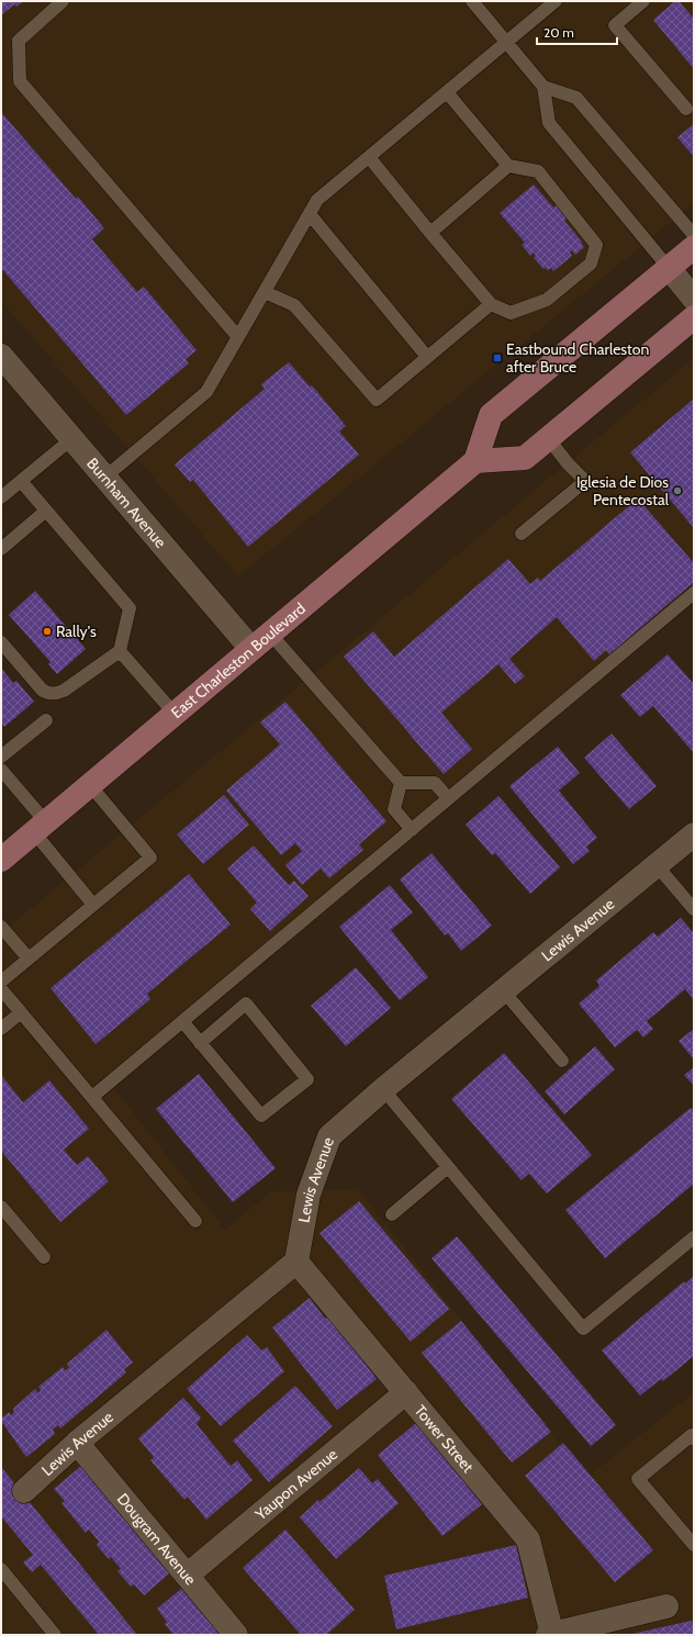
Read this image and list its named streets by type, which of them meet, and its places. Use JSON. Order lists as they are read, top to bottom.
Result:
{
  "streets": {
    "main road": ["East Charleston Boulevard"],
    "street": [
      "Burnham Avenue",
      "Lewis Avenue",
      "Tower Street",
      "Yaupon Avenue",
      "Dougram Avenue"
    ]
  },
  "crossings": [
    ["Burnham Avenue", "East Charleston Boulevard"],
    ["Lewis Avenue", "Tower Street"],
    ["Lewis Avenue", "Dougram Avenue"],
    ["Tower Street", "Yaupon Avenue"],
    ["Yaupon Avenue", "Dougram Avenue"]
  ],
  "places": {
    "transit": ["Eastbound Charleston after Bruce"],
    "other": ["Iglesia de Dios Pentecostal", "Rally's"]
  },
  "scale_bar": "20 m"
}
